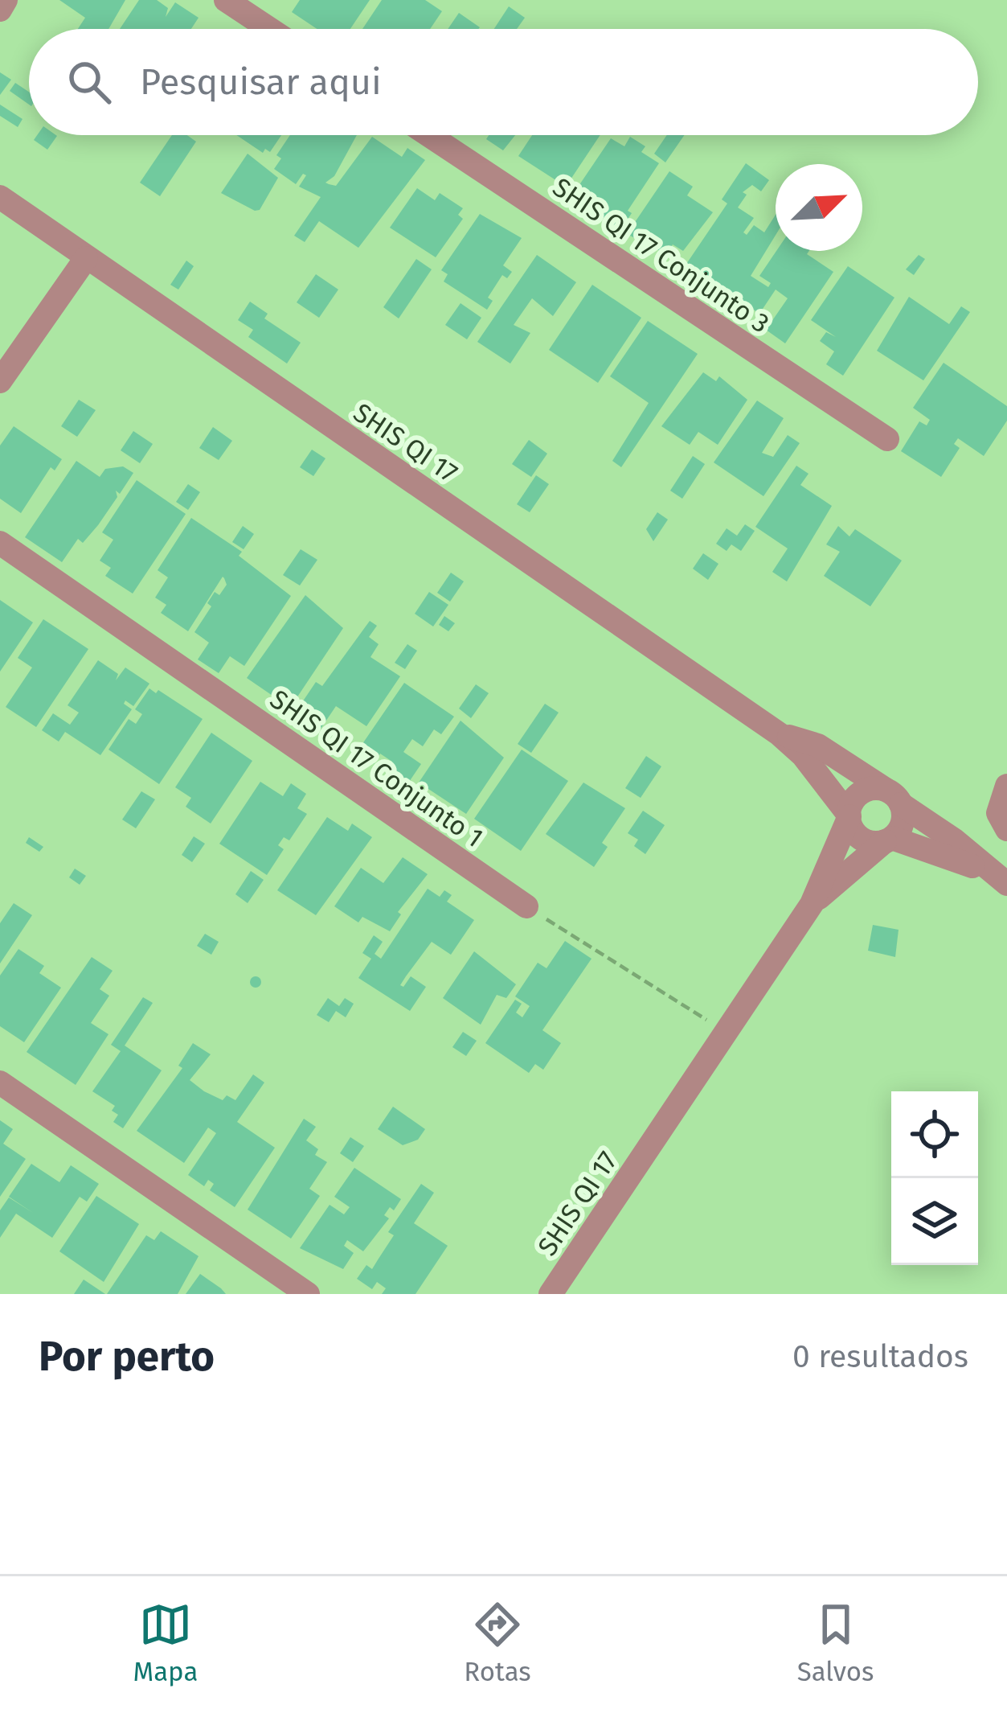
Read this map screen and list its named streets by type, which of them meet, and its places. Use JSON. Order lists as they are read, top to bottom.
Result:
{
  "streets": {
    "street": ["SHIS QI 17 Conjunto 3", "SHIS QI 17", "SHIS QI 17 Conjunto 1"]
  },
  "north": "top right",
  "page": {
    "search": "Pesquisar aqui",
    "heading": ["Por perto", "0 resultados"],
    "nav": ["Mapa", "Rotas", "Salvos"]
  }
}
